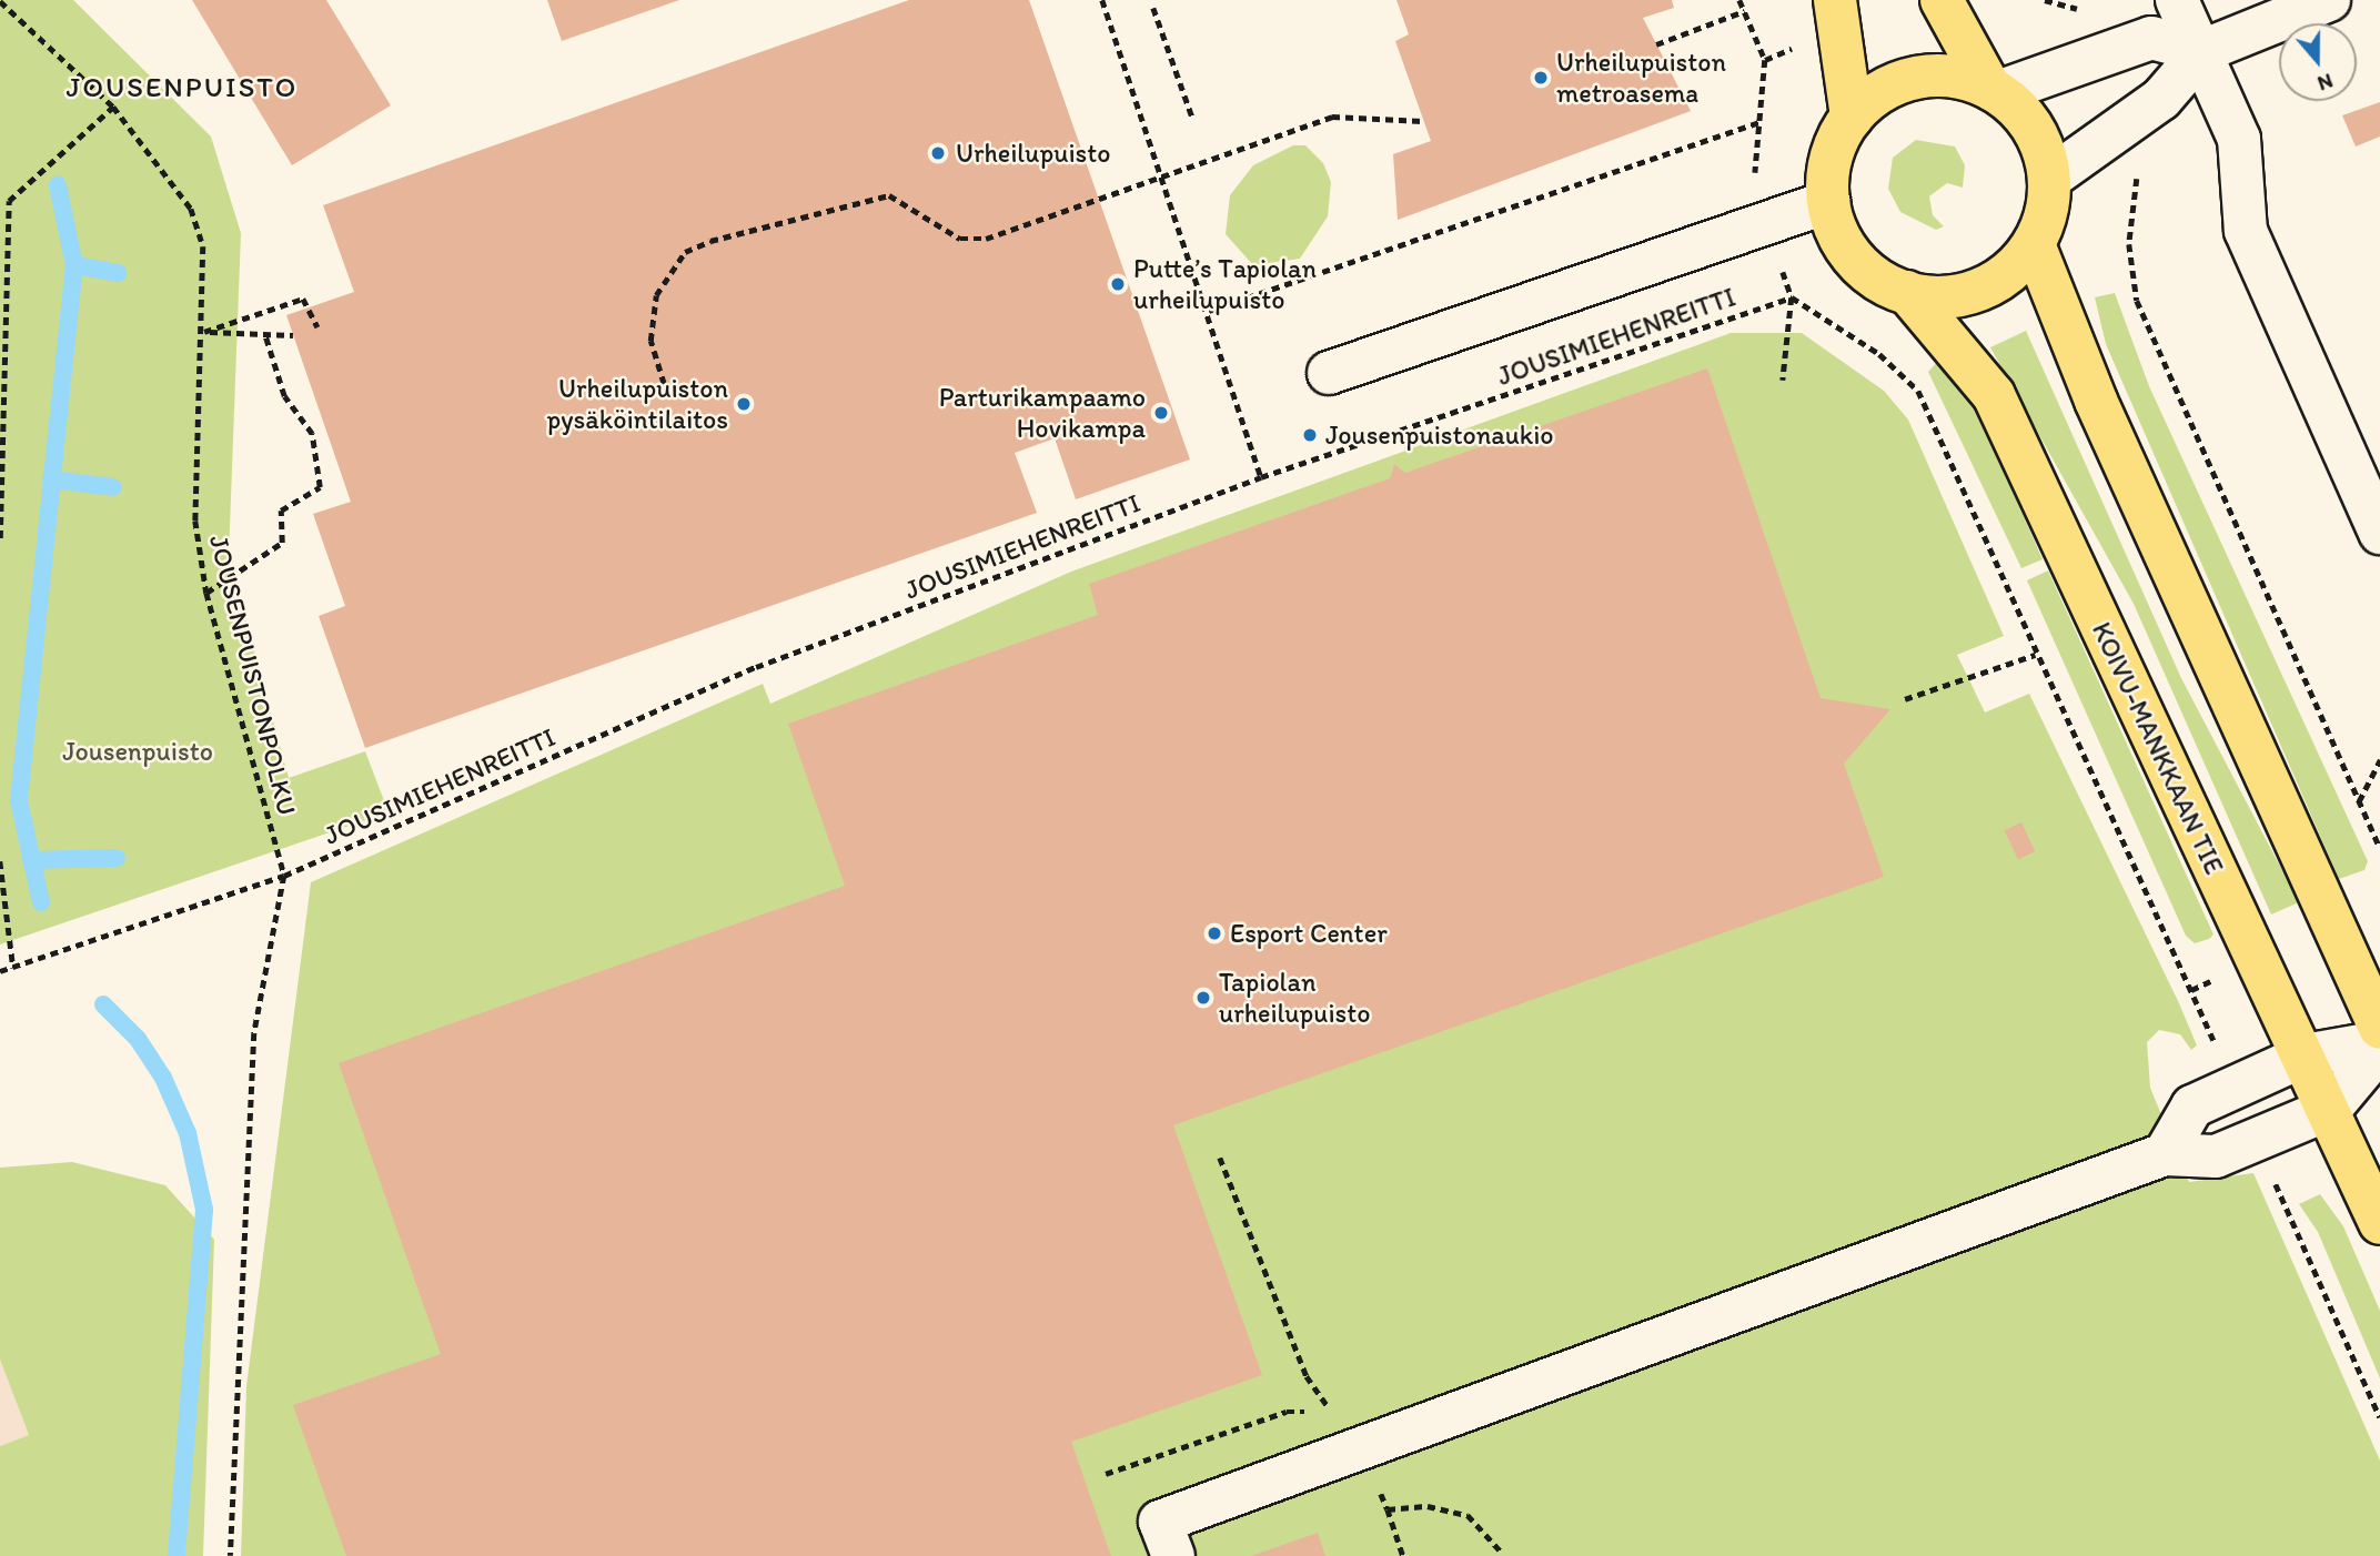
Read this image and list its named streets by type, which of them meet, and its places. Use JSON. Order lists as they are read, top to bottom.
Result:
{
  "streets": {
    "main road": ["KOIVU-MANKKAAN TIE"],
    "path": ["JOUSIMIEHENREITTI", "JOUSENPUISTONPOLKU"]
  },
  "crossings": [
    ["JOUSIMIEHENREITTI", "JOUSENPUISTONPOLKU"]
  ],
  "districts": ["JOUSENPUISTO"],
  "parks": ["Jousenpuisto"],
  "places": [
    "Urheilupuiston metroasema",
    "Urheilupuisto",
    "Putte’s Tapiolan urheilupuisto",
    "Urheilupuiston pysäköintilaitos",
    "Parturikampaamo Hovikampa",
    "Jousenpuistonaukio",
    "Esport Center",
    "Tapiolan urheilupuisto"
  ],
  "north": "bottom"
}
